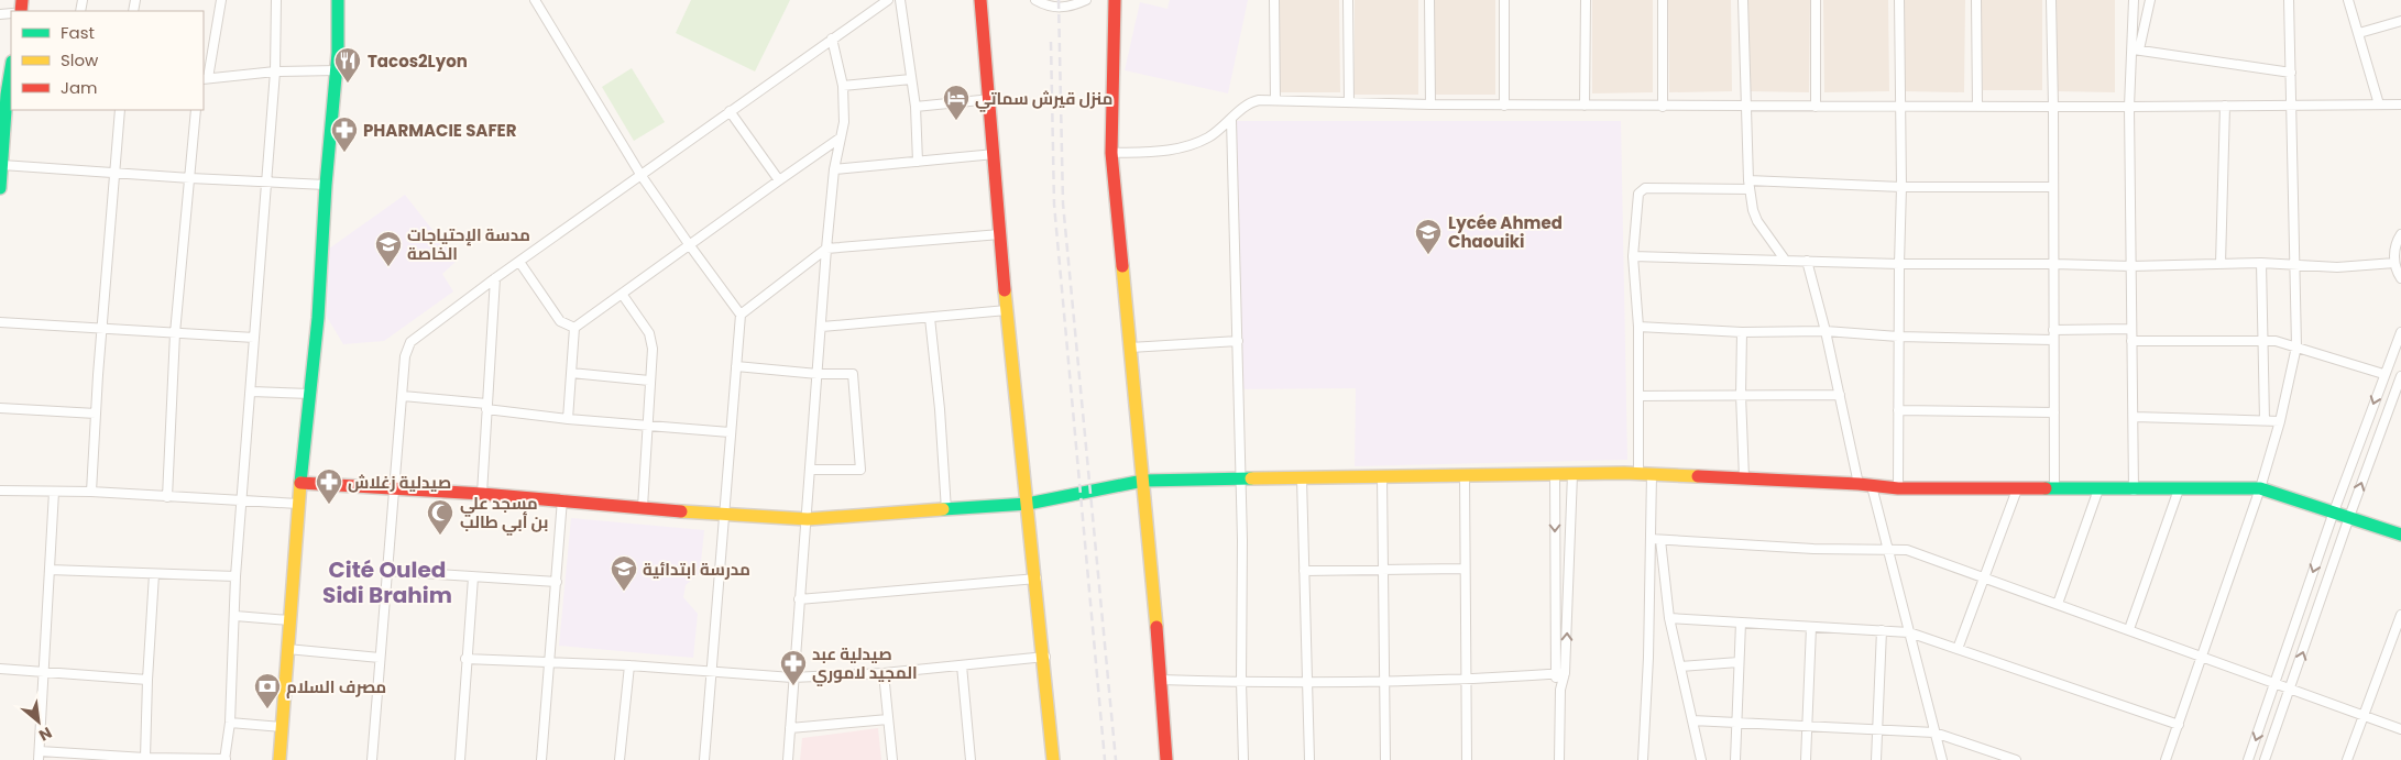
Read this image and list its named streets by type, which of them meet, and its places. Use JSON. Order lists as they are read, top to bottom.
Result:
{
  "districts": ["Cité Ouled Sidi Brahim"],
  "places": {
    "restaurant": ["Tacos2Lyon"],
    "hotel": ["منزل قيرش سماتي"],
    "pharmacy": ["PHARMACIE SAFER", "صيدلية زغلاش", "صيدلية عبد المجيد لاموري"],
    "school or university": ["Lycée Ahmed Chaouiki", "مدسة الإحتياجات الخاصة", "مدرسة ابتدائية"],
    "mosque": ["مسجد علي بن أبي طالب"],
    "bank": ["مصرف السلام"]
  },
  "legend": ["Fast", "Slow", "Jam"],
  "north": "bottom right"
}
